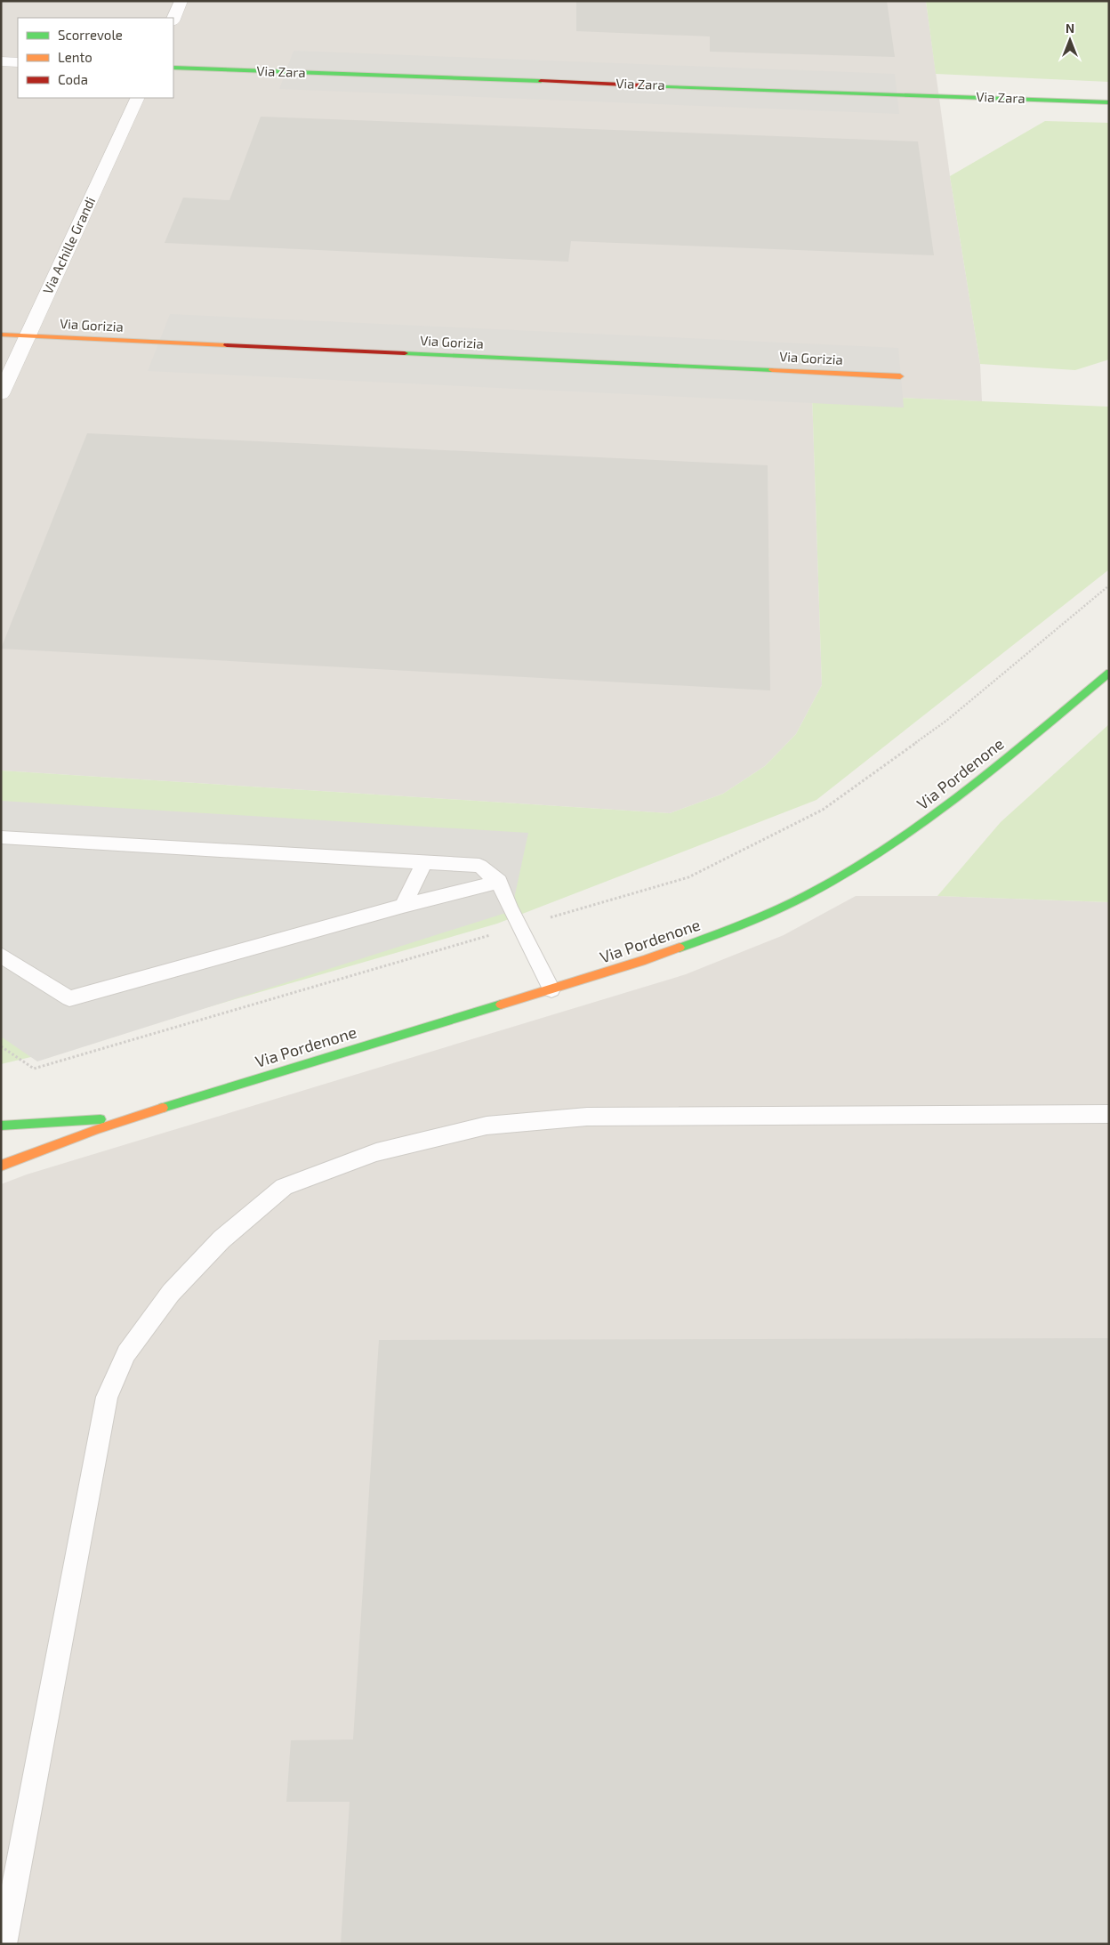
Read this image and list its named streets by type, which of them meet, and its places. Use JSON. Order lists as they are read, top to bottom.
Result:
{
  "streets": {
    "street": [
      "Via Zara",
      "Via Achille Grandi",
      "Via Gorizia",
      "Via Pordenone"
    ]
  },
  "crossings": [
    ["Via Achille Grandi", "Via Gorizia"]
  ],
  "legend": ["Scorrevole", "Lento", "Coda"],
  "north": "top"
}
